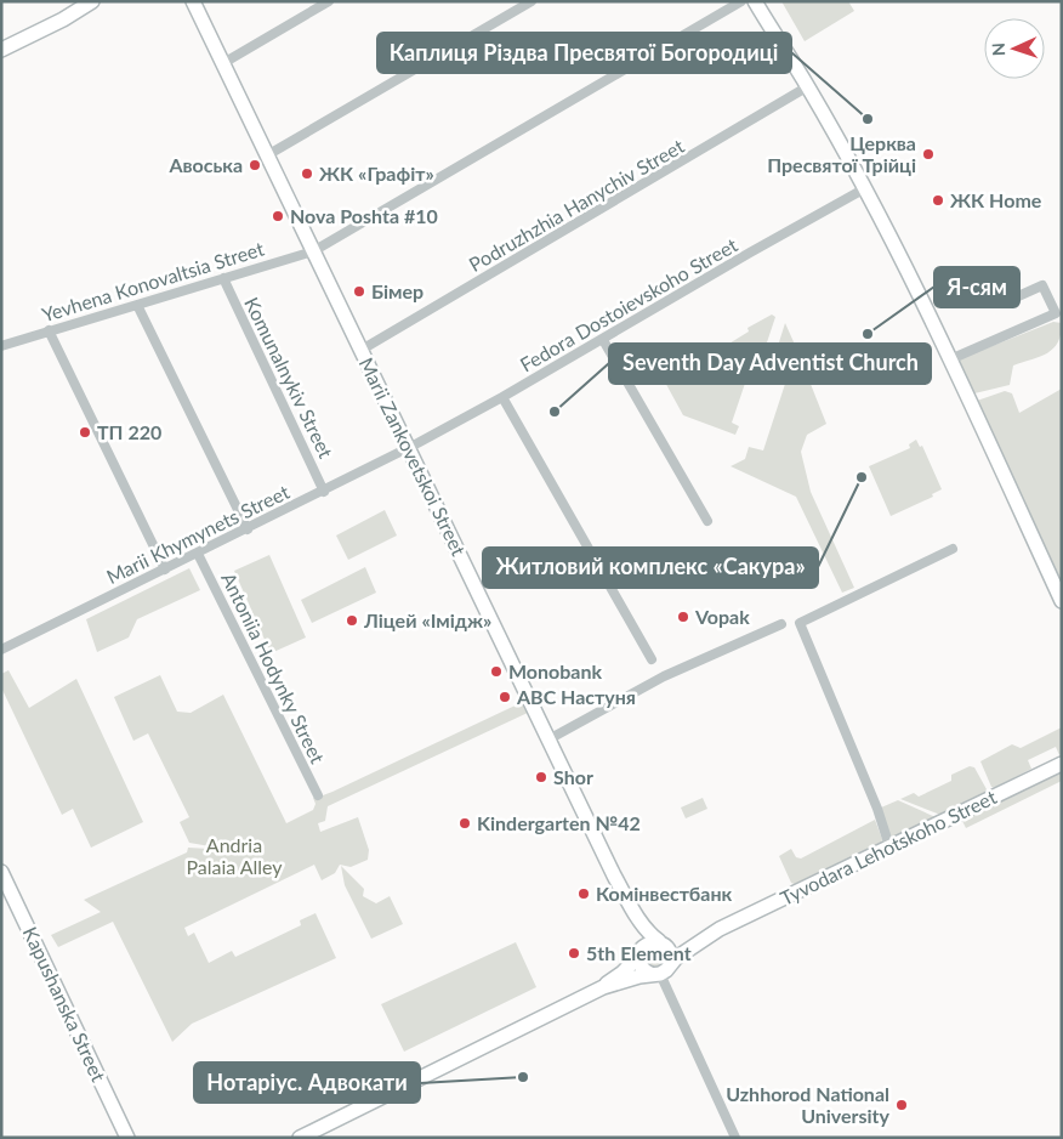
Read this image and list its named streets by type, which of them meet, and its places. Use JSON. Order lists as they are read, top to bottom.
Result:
{
  "streets": {
    "street": [
      "Podruzhzhia Hanychiv Street",
      "Yevhena Konovaltsia Street",
      "Fedora Dostoievskoho Street",
      "Komunalnykiv Street",
      "Marii Zankovetskoi Street",
      "Marii Khymynets Street",
      "Antoniia Hodynky Street",
      "Tyvodara Lehotskoho Street",
      "Kapushanska Street"
    ]
  },
  "crossings": [
    ["Podruzhzhia Hanychiv Street", "Marii Zankovetskoi Street"],
    ["Yevhena Konovaltsia Street", "Komunalnykiv Street"],
    ["Yevhena Konovaltsia Street", "Marii Zankovetskoi Street"],
    ["Fedora Dostoievskoho Street", "Marii Zankovetskoi Street"],
    ["Fedora Dostoievskoho Street", "Marii Khymynets Street"],
    ["Komunalnykiv Street", "Marii Khymynets Street"],
    ["Marii Zankovetskoi Street", "Marii Khymynets Street"],
    ["Marii Zankovetskoi Street", "Tyvodara Lehotskoho Street"],
    ["Marii Khymynets Street", "Antoniia Hodynky Street"]
  ],
  "parks": ["Andria Palaia Alley"],
  "places": [
    "Каплиця Різдва Пресвятої Богородиці",
    "Церква Пресвятої Трійці",
    "Авоська",
    "ЖК «Графіт»",
    "ЖК Home",
    "Nova Poshta #10",
    "Бімер",
    "Я-сям",
    "Seventh Day Adventist Church",
    "ТП 220",
    "Житловий комплекс «Сакура»",
    "Vopak",
    "Ліцей «Імідж»",
    "Monobank",
    "ABC Настуня",
    "Shor",
    "Kindergarten №42",
    "Комінвестбанк",
    "5th Element",
    "Нотаріус. Адвокати",
    "Uzhhorod National University"
  ],
  "north": "left"
}
